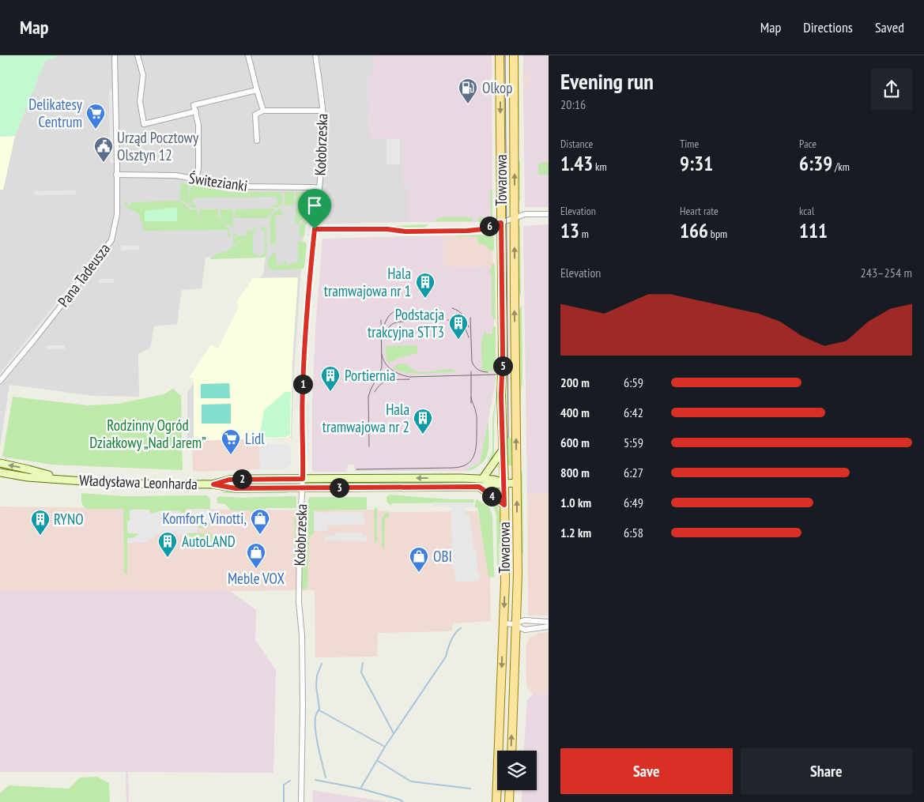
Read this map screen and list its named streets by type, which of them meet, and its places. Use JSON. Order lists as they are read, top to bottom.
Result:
{
  "streets": {
    "main road": ["Towarowa", "Władysława Leonharda"],
    "street": ["Kołobrzeska", "Świtezianki", "Pana Tadeusza"]
  },
  "crossings": [
    ["Kołobrzeska", "Świtezianki"],
    ["Kołobrzeska", "Władysława Leonharda"],
    ["Towarowa", "Władysława Leonharda"],
    ["Świtezianki", "Pana Tadeusza"]
  ],
  "parks": ["Rodzinny Ogród Działkowy „Nad Jarem”"],
  "places": {
    "fuel station": ["Olkop"],
    "supermarket": ["Delikatesy Centrum", "Lidl"],
    "public building": ["Urząd Pocztowy Olsztyn 12"],
    "building": [
      "Hala tramwajowa nr 1",
      "Podstacja trakcyjna STT3",
      "Portiernia",
      "Hala tramwajowa nr 2",
      "RYNO",
      "AutoLAND"
    ],
    "shop": ["Komfort, Vinotti,", "Meble VOX", "OBI"]
  },
  "page": {
    "header": "Map",
    "nav": ["Map", "Directions", "Saved"],
    "heading": ["Evening run", "20:16"],
    "stats": [
      ["Distance", "1.43 km"],
      ["Time", "9:31"],
      ["Pace", "6:39 /km"],
      ["Elevation", "13 m"],
      ["Heart rate", "166 bpm"],
      ["kcal", "111"]
    ],
    "pins": [
      "6",
      "5",
      "1",
      "2",
      "3",
      "4"
    ],
    "chart": ["Elevation", "243–254 m"],
    "list": [
      {
        "name": "200 m",
        "note": "6:59"
      },
      {
        "name": "400 m",
        "note": "6:42"
      },
      {
        "name": "600 m",
        "note": "5:59"
      },
      {
        "name": "800 m",
        "note": "6:27"
      },
      {
        "name": "1.0 km",
        "note": "6:49"
      },
      {
        "name": "1.2 km",
        "note": "6:58"
      }
    ],
    "buttons": ["Save", "Share"]
  }
}
